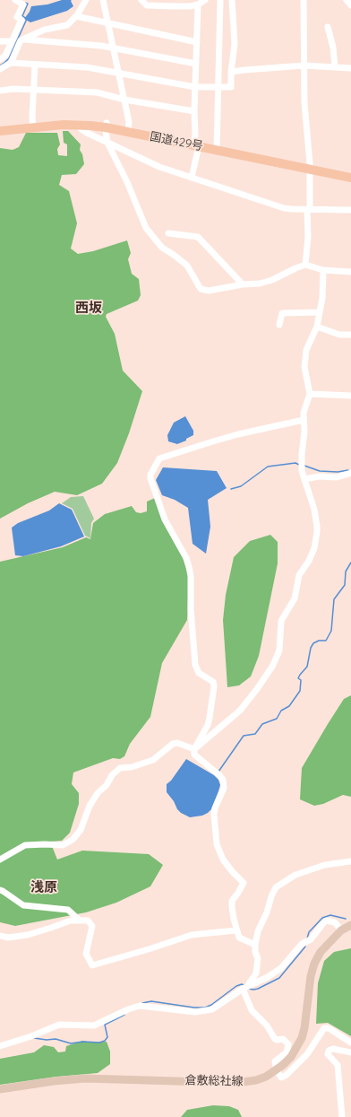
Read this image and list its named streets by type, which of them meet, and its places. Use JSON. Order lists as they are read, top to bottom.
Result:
{
  "streets": {
    "highway": ["国道429号"],
    "main road": ["倉敷総社線"]
  },
  "districts": ["西坂", "浅原"]
}
